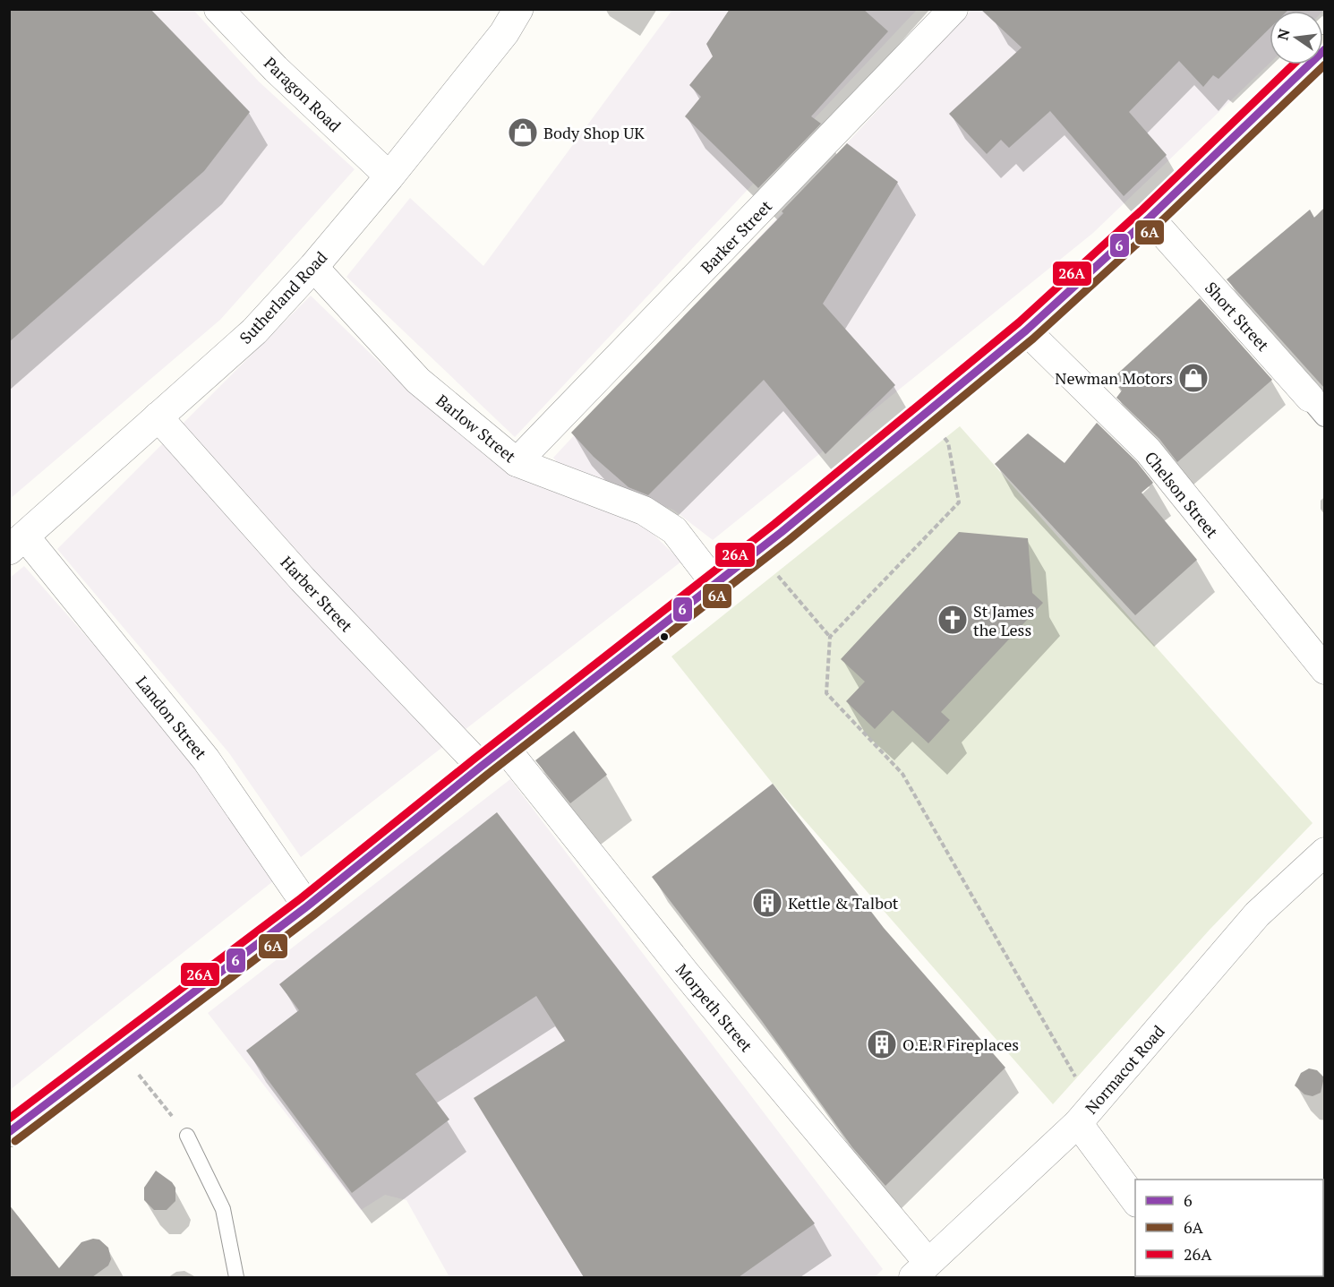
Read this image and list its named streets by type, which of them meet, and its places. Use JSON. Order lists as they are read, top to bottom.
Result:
{
  "streets": {
    "street": [
      "Paragon Road",
      "Barker Street",
      "Sutherland Road",
      "Short Street",
      "Barlow Street",
      "Chelson Street",
      "Harber Street",
      "Landon Street",
      "Morpeth Street",
      "Normacot Road"
    ]
  },
  "crossings": [
    ["Paragon Road", "Sutherland Road"],
    ["Barker Street", "Barlow Street"],
    ["Sutherland Road", "Barlow Street"],
    ["Sutherland Road", "Harber Street"],
    ["Sutherland Road", "Landon Street"],
    ["Morpeth Street", "Normacot Road"]
  ],
  "places": {
    "shop": ["Body Shop UK", "Newman Motors"],
    "church": ["St James the Less"],
    "building": ["Kettle & Talbot", "O.E.R Fireplaces"]
  },
  "lines": ["transit line 6", "transit line 6A", "transit line 26A"],
  "legend": ["6", "6A", "26A"],
  "north": "left"
}
